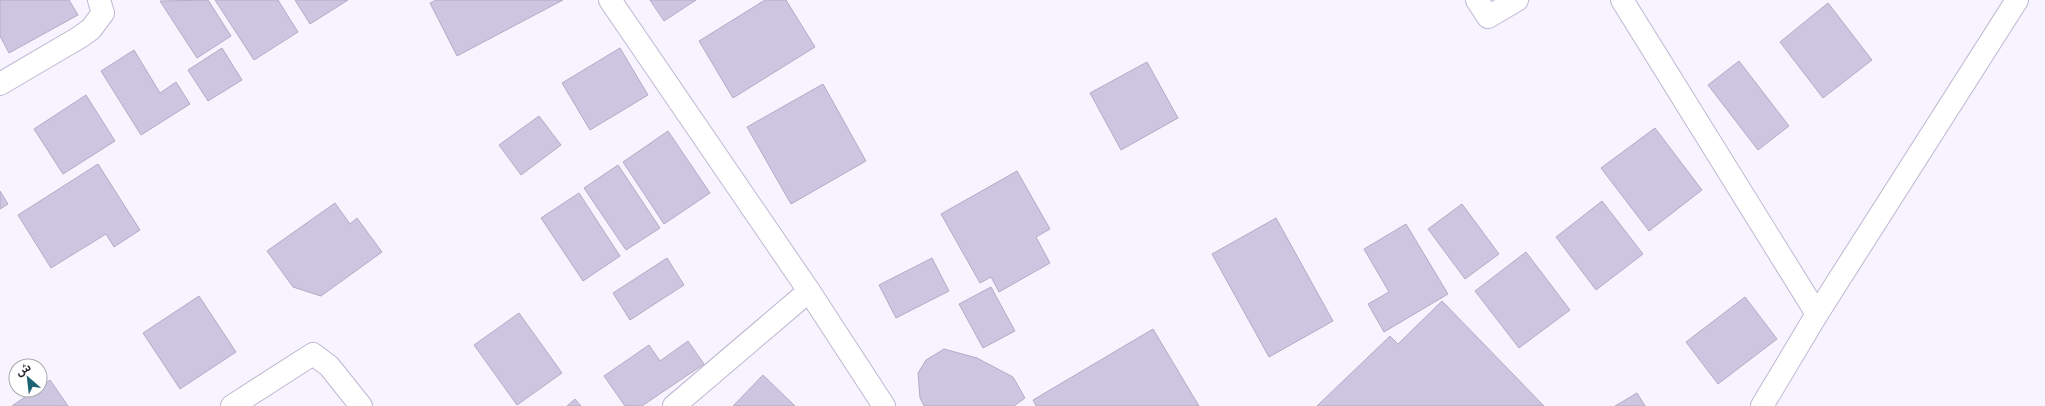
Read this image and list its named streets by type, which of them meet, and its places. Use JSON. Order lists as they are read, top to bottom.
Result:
{
  "north": "top left"
}
